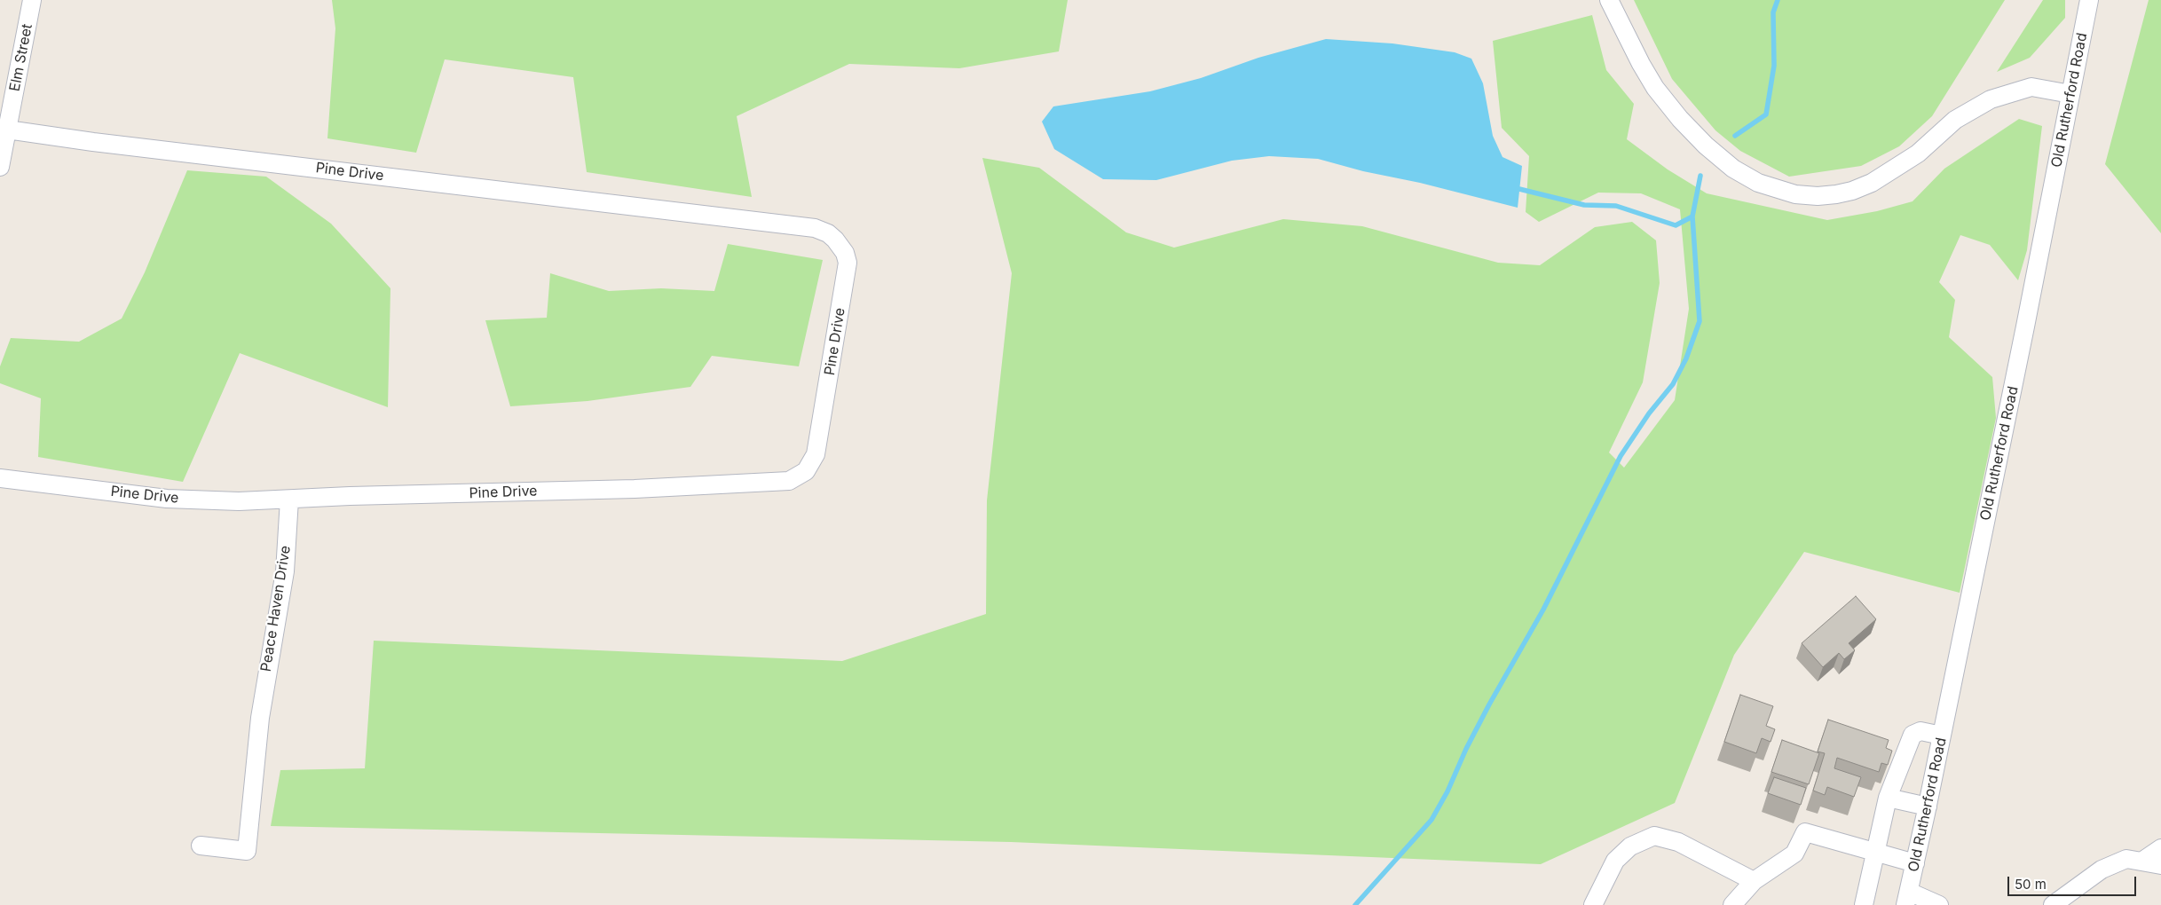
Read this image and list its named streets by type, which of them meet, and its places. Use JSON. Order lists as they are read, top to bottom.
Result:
{
  "streets": {
    "street": [
      "Elm Street",
      "Old Rutherford Road",
      "Pine Drive",
      "Peace Haven Drive"
    ]
  },
  "crossings": [
    ["Elm Street", "Pine Drive"],
    ["Pine Drive", "Peace Haven Drive"]
  ],
  "scale_bar": "50 m"
}
